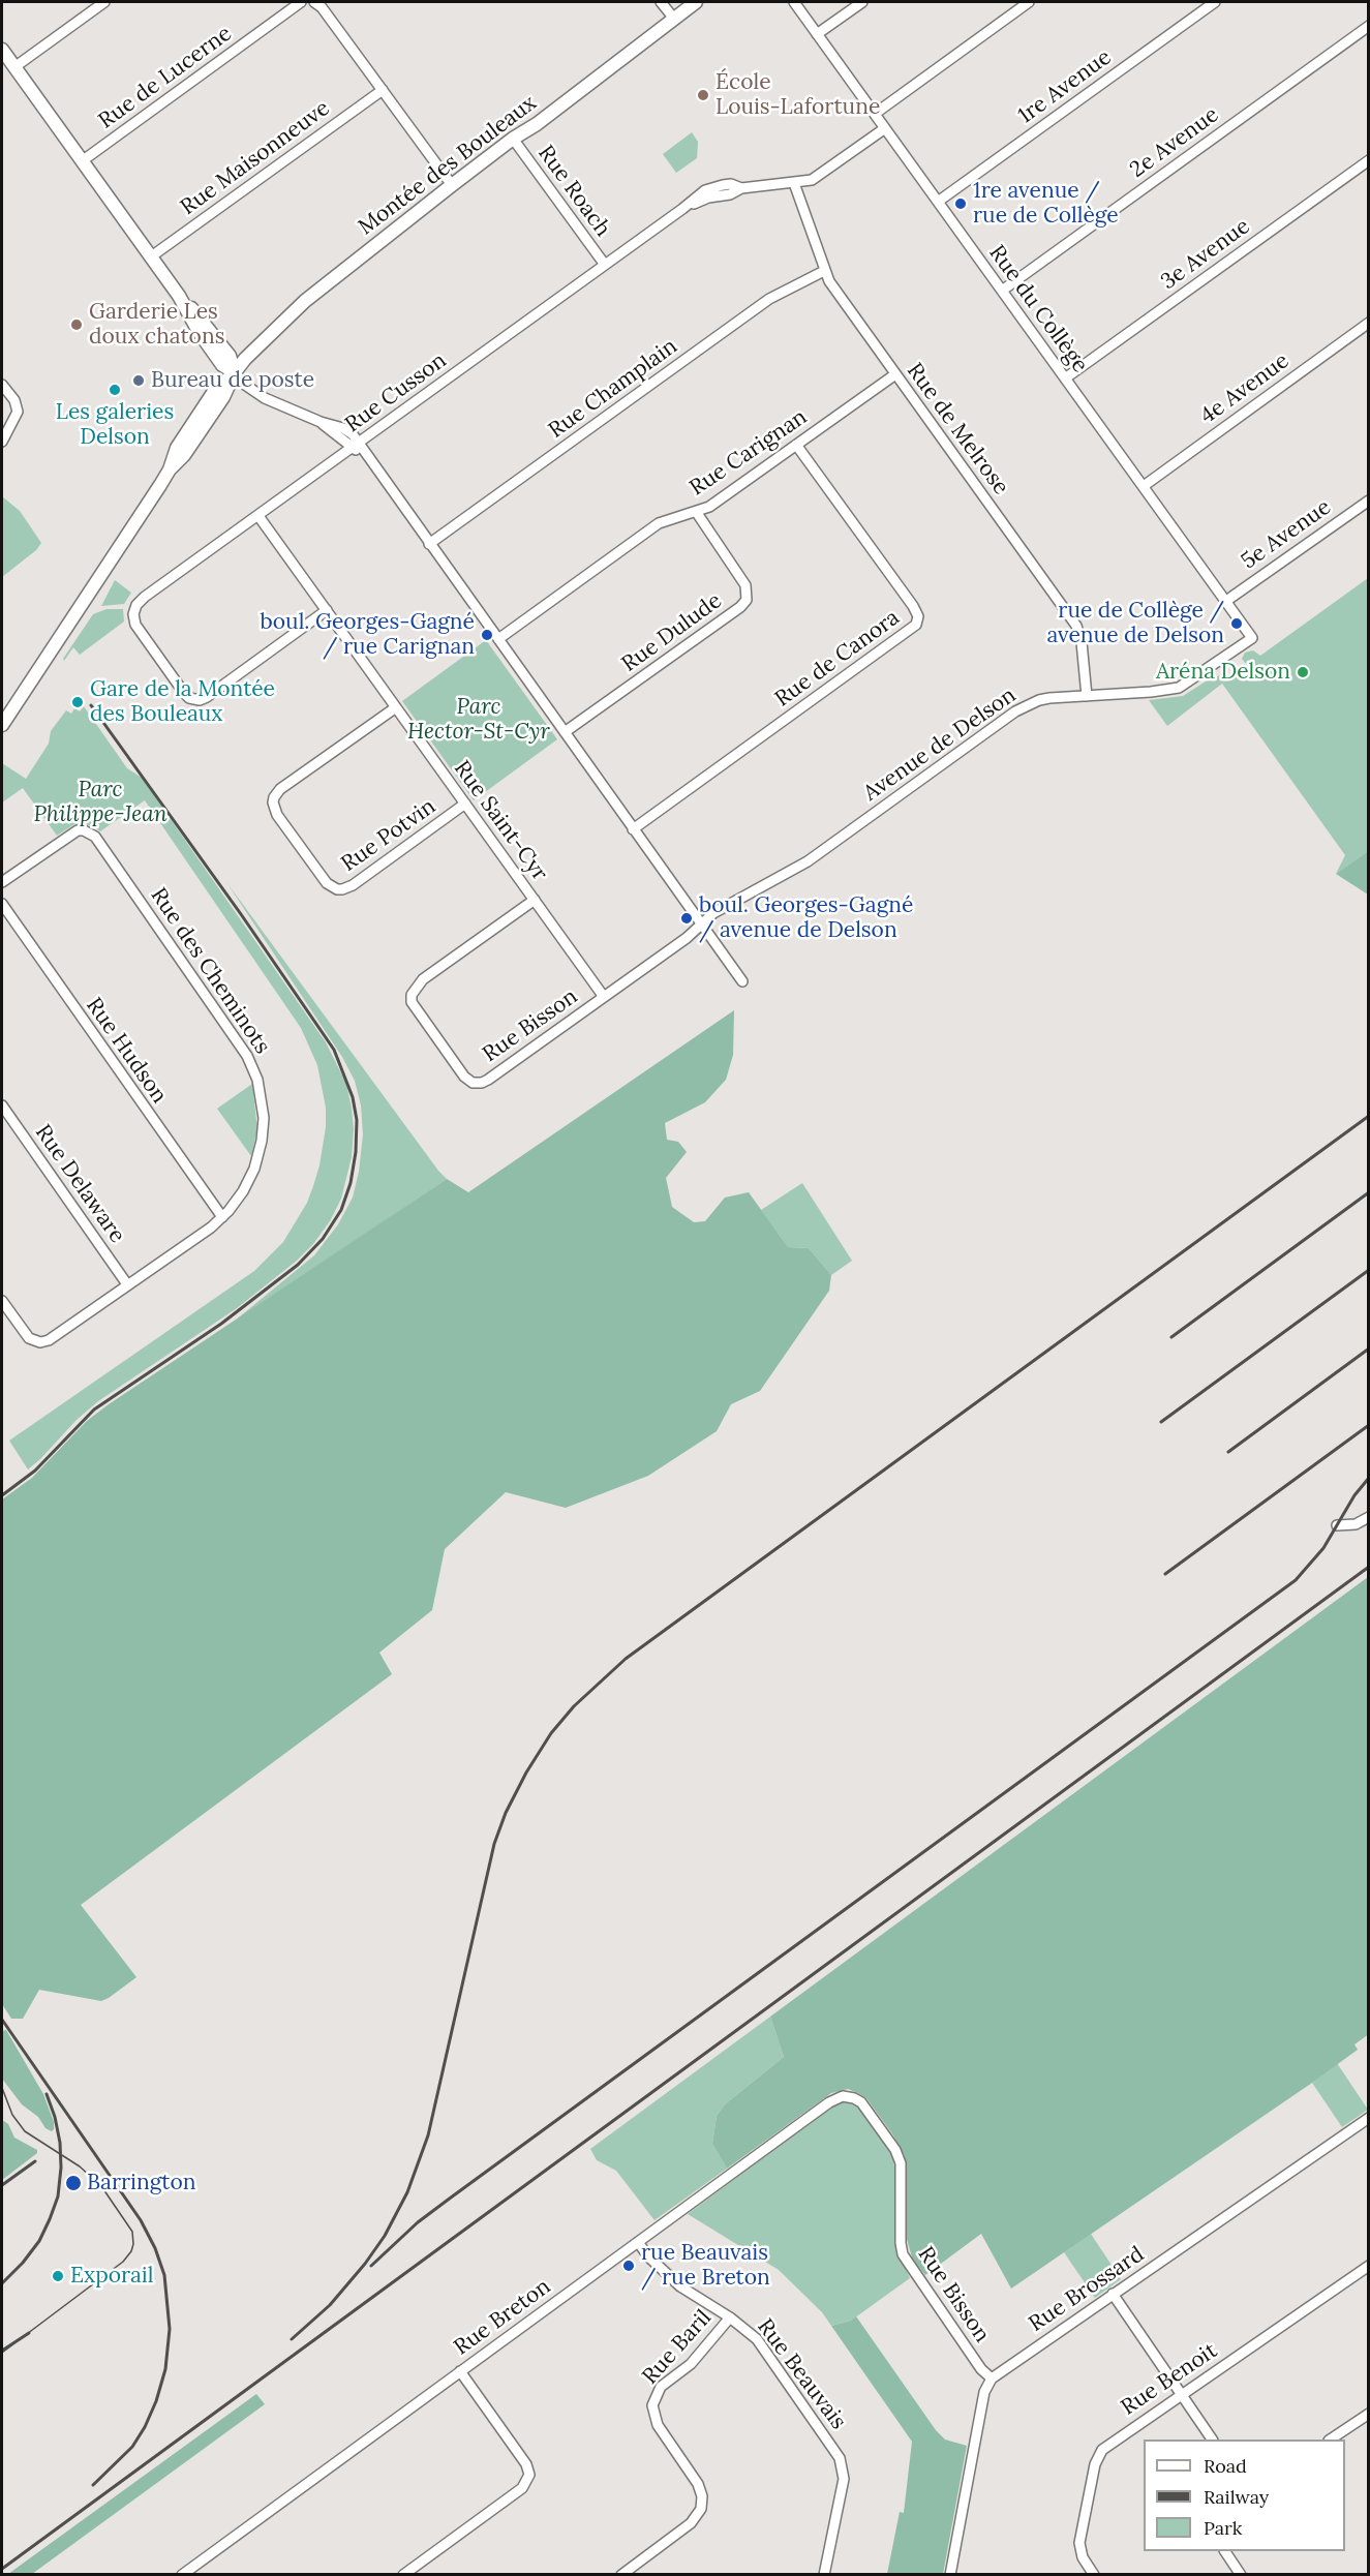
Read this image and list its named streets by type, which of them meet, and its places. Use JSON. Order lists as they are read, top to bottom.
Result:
{
  "streets": {
    "street": [
      "Rue de Lucerne",
      "1re Avenue",
      "2e Avenue",
      "Rue Maisonneuve",
      "Montée des Bouleaux",
      "Rue Roach",
      "3e Avenue",
      "Rue du Collège",
      "Rue Champlain",
      "4e Avenue",
      "Rue Cusson",
      "Rue de Melrose",
      "Rue Carignan",
      "5e Avenue",
      "Rue Dulude",
      "Rue de Canora",
      "Avenue de Delson",
      "Rue Saint-Cyr",
      "Rue Potvin",
      "Rue des Cheminots",
      "Rue Bisson",
      "Rue Hudson",
      "Rue Delaware",
      "Rue Brossard",
      "Rue Breton",
      "Rue Baril",
      "Rue Beauvais",
      "Rue Benoit"
    ]
  },
  "crossings": [
    ["1re Avenue", "Rue du Collège"],
    ["2e Avenue", "Rue du Collège"],
    ["Montée des Bouleaux", "Rue Roach"],
    ["Rue Roach", "Rue Cusson"],
    ["3e Avenue", "Rue du Collège"],
    ["Rue du Collège", "4e Avenue"],
    ["Rue du Collège", "Rue Cusson"],
    ["Rue du Collège", "5e Avenue"],
    ["Rue du Collège", "Avenue de Delson"],
    ["Rue Champlain", "Rue de Melrose"],
    ["Rue Cusson", "Rue de Melrose"],
    ["Rue Cusson", "Rue Saint-Cyr"],
    ["Rue de Melrose", "Rue Carignan"],
    ["Rue de Melrose", "Avenue de Delson"],
    ["Rue Carignan", "Rue Dulude"],
    ["Rue Carignan", "Rue de Canora"],
    ["Avenue de Delson", "Rue Bisson"],
    ["Rue Saint-Cyr", "Rue Potvin"],
    ["Rue Saint-Cyr", "Rue Bisson"],
    ["Rue des Cheminots", "Rue Hudson"],
    ["Rue des Cheminots", "Rue Delaware"],
    ["Rue Bisson", "Rue Brossard"],
    ["Rue Bisson", "Rue Breton"],
    ["Rue Breton", "Rue Beauvais"],
    ["Rue Baril", "Rue Beauvais"]
  ],
  "parks": ["Parc Hector-St-Cyr", "Parc Philippe-Jean"],
  "places": [
    "École Louis-Lafortune",
    "1re avenue / rue de Collège",
    "Garderie Les doux chatons",
    "Bureau de poste",
    "Les galeries Delson",
    "rue de Collège / avenue de Delson",
    "boul. Georges-Gagné / rue Carignan",
    "Aréna Delson",
    "Gare de la Montée des Bouleaux",
    "boul. Georges-Gagné / avenue de Delson",
    "Barrington",
    "rue Beauvais / rue Breton",
    "Exporail"
  ],
  "legend": ["Road", "Railway", "Park"]
}
